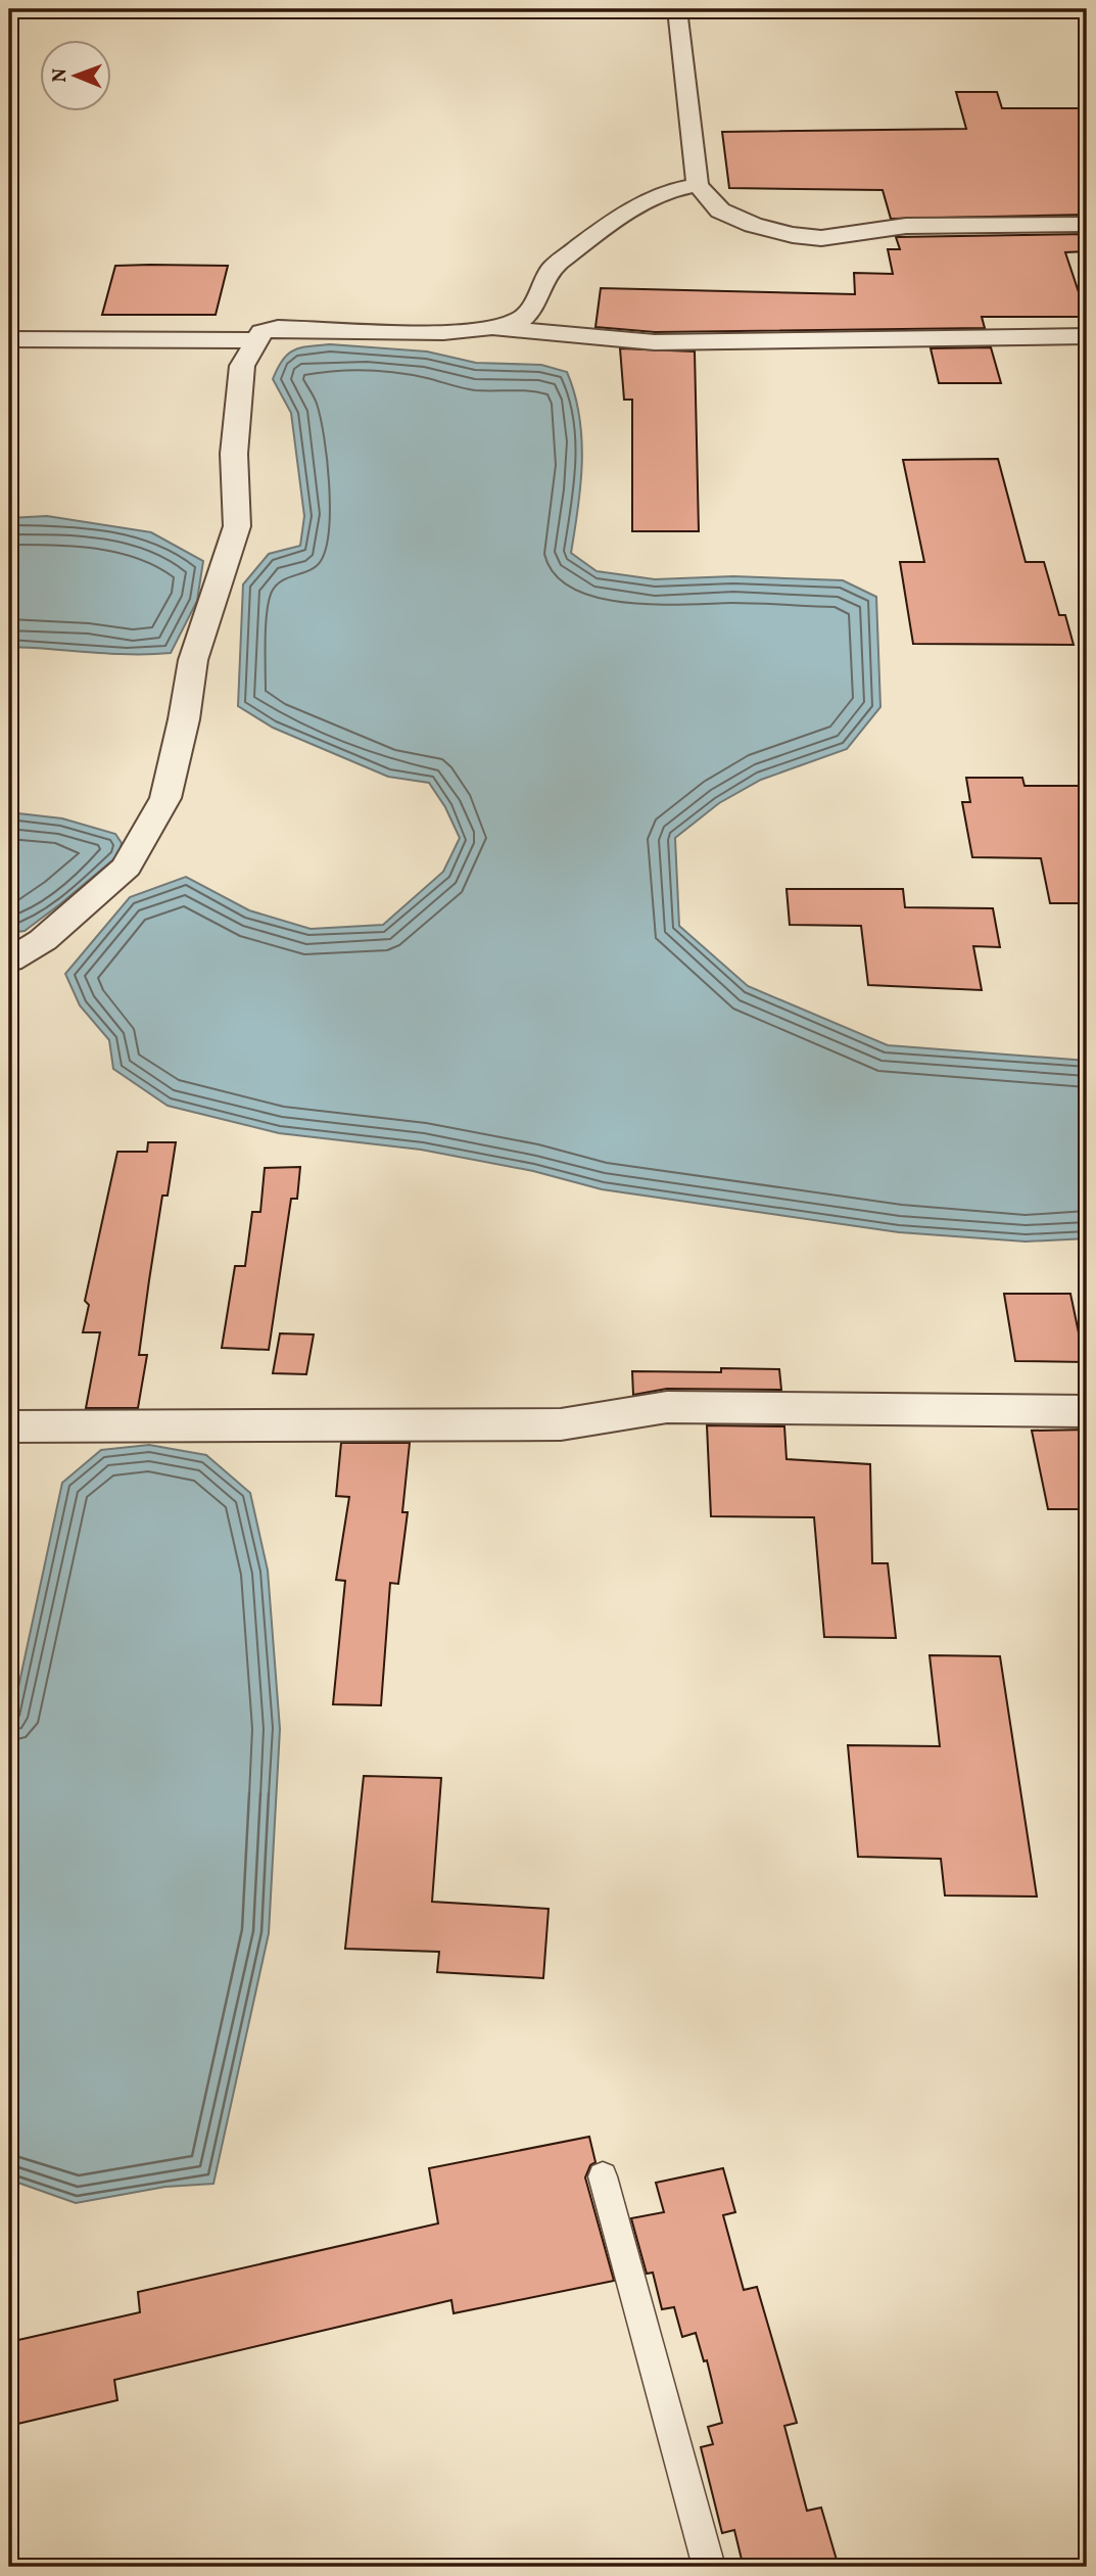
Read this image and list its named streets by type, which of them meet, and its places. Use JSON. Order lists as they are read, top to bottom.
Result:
{
  "north": "left"
}
